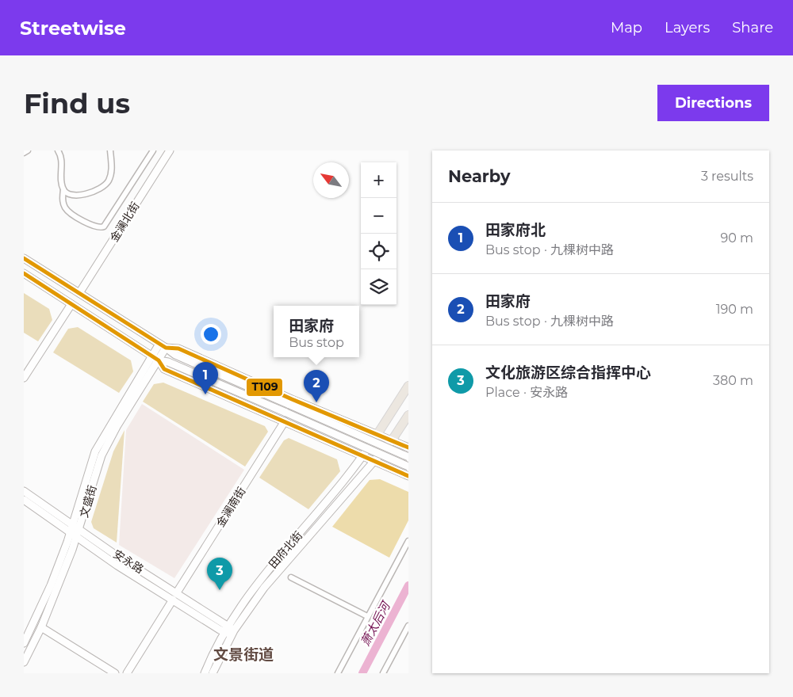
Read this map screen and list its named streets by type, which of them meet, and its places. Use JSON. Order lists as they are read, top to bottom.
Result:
{
  "streets": {
    "main road": [
      "金澜北街",
      "文盛街",
      "金澜南街",
      "田府北街",
      "安永路"
    ]
  },
  "crossings": [
    ["文盛街", "安永路"],
    ["金澜南街", "安永路"],
    ["田府北街", "安永路"]
  ],
  "districts": ["文景街道"],
  "water": ["萧太后河"],
  "lines": ["transit line T109"],
  "north": "top left",
  "page": {
    "header": "Streetwise",
    "nav": ["Map", "Layers", "Share"],
    "buttons": "Directions",
    "title": "Find us",
    "heading": ["Nearby", "3 results"],
    "map_buttons": ["+", "−"],
    "list": [
      {
        "mark": "1",
        "name": "田家府北",
        "note": "Bus stop · 九棵树中路",
        "value": "90 m"
      },
      {
        "mark": "2",
        "name": "田家府",
        "note": "Bus stop · 九棵树中路",
        "value": "190 m"
      },
      {
        "mark": "3",
        "name": "文化旅游区综合指挥中心",
        "note": "Place · 安永路",
        "value": "380 m"
      }
    ],
    "popup": ["田家府", "Bus stop"],
    "pins": ["1", "2", "3"]
  }
}
